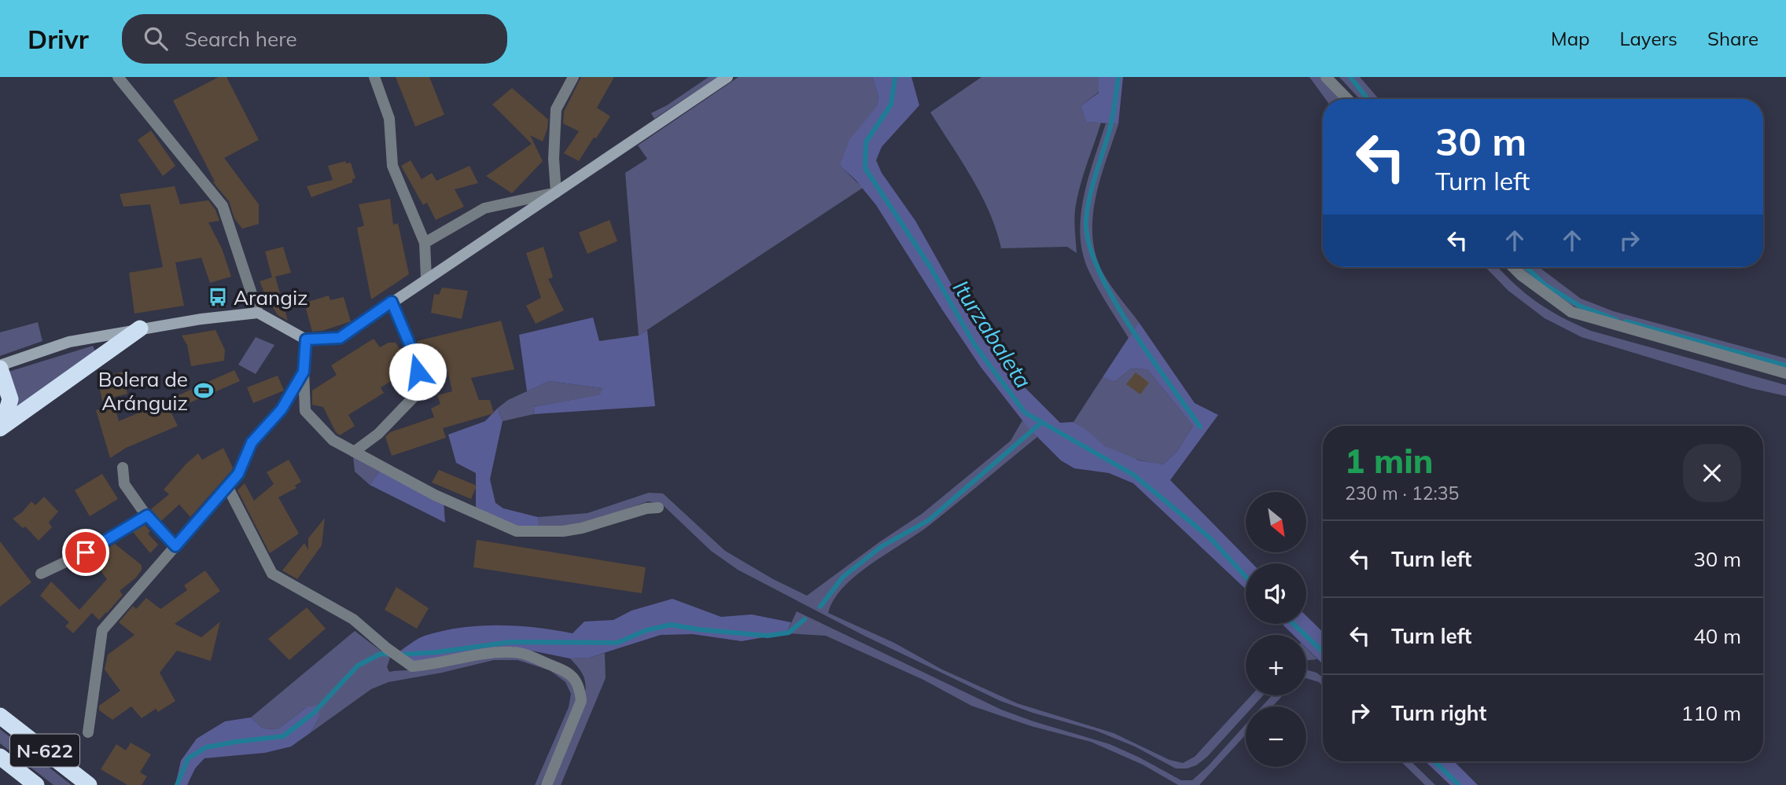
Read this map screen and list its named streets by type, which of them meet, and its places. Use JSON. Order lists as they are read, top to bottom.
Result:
{
  "streets": {
    "highway": ["N-622"]
  },
  "water": ["Iturzabaleta"],
  "places": {
    "bus stop": ["Arangiz"],
    "sports": ["Bolera de Aránguiz"]
  },
  "north": "bottom right",
  "page": {
    "header": "Drivr",
    "search": "Search here",
    "nav": ["Map", "Layers", "Share"],
    "turn": ["30 m", "Turn left"],
    "heading": ["1 min", "230 m · 12:35"],
    "map_buttons": ["+", "−"],
    "list": [
      {
        "name": "Turn left",
        "value": "30 m"
      },
      {
        "name": "Turn left",
        "value": "40 m"
      },
      {
        "name": "Turn right",
        "value": "110 m"
      }
    ]
  }
}
